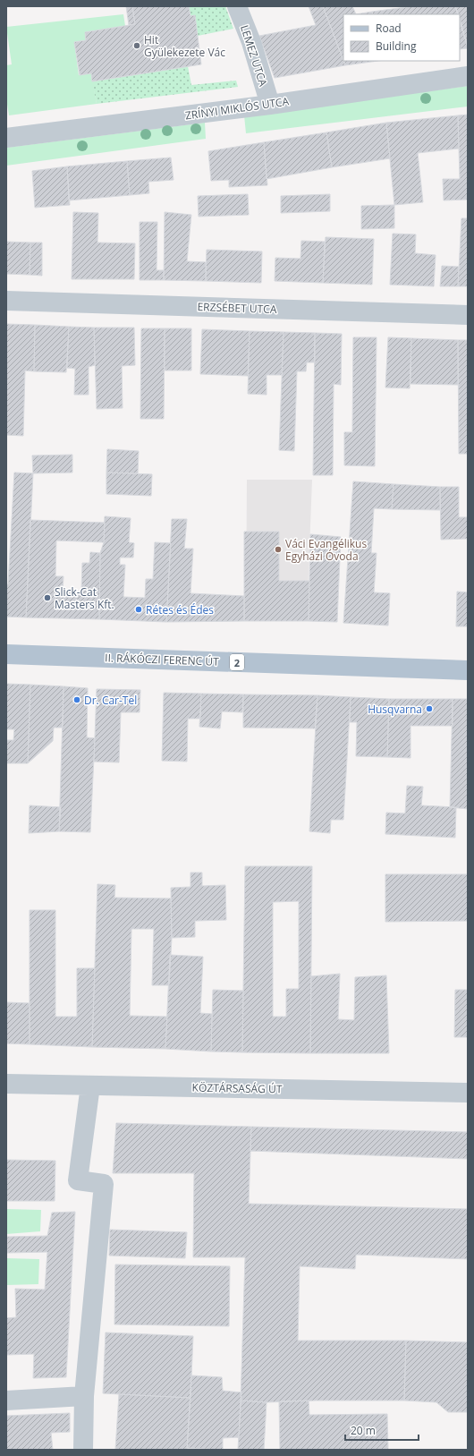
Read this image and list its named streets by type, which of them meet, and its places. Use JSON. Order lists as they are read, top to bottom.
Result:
{
  "streets": {
    "main road": ["II. RÁKÓCZI FERENC ÚT", "2"],
    "street": [
      "LEMEZ UTCA",
      "ZRÍNYI MIKLÓS UTCA",
      "ERZSÉBET UTCA",
      "KÖZTÁRSASÁG ÚT"
    ]
  },
  "crossings": [
    ["LEMEZ UTCA", "ZRÍNYI MIKLÓS UTCA"]
  ],
  "places": [
    "Hit Gyülekezete Vác",
    "Váci Evangélikus Egyházi Óvoda",
    "Slick-Cat Masters Kft.",
    "Rétes és Édes",
    "Dr. Car-Tel",
    "Husqvarna"
  ],
  "legend": ["Road", "Building"],
  "scale_bar": "20 m"
}
